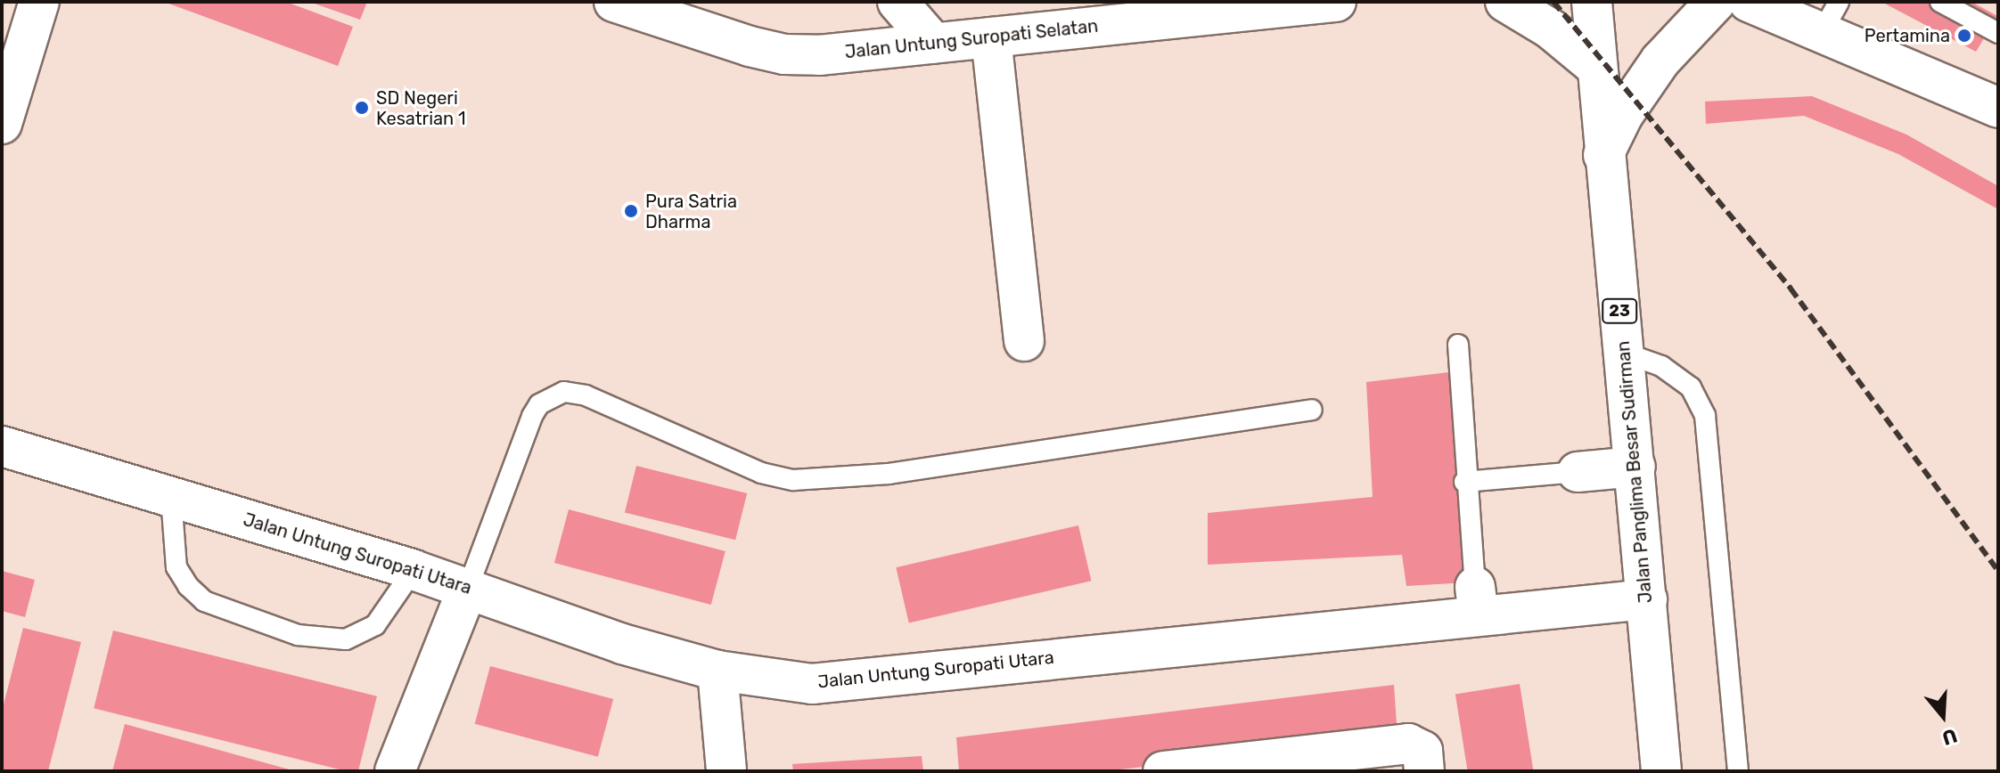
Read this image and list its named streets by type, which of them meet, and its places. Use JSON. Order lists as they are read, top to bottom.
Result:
{
  "streets": {
    "main road": [
      "Jalan Untung Suropati Selatan",
      "23",
      "Jalan Panglima Besar Sudirman",
      "Jalan Untung Suropati Utara"
    ]
  },
  "crossings": [
    ["Jalan Panglima Besar Sudirman", "Jalan Untung Suropati Utara"]
  ],
  "places": ["Pertamina", "SD Negeri Kesatrian 1", "Pura Satria Dharma"],
  "north": "bottom"
}
